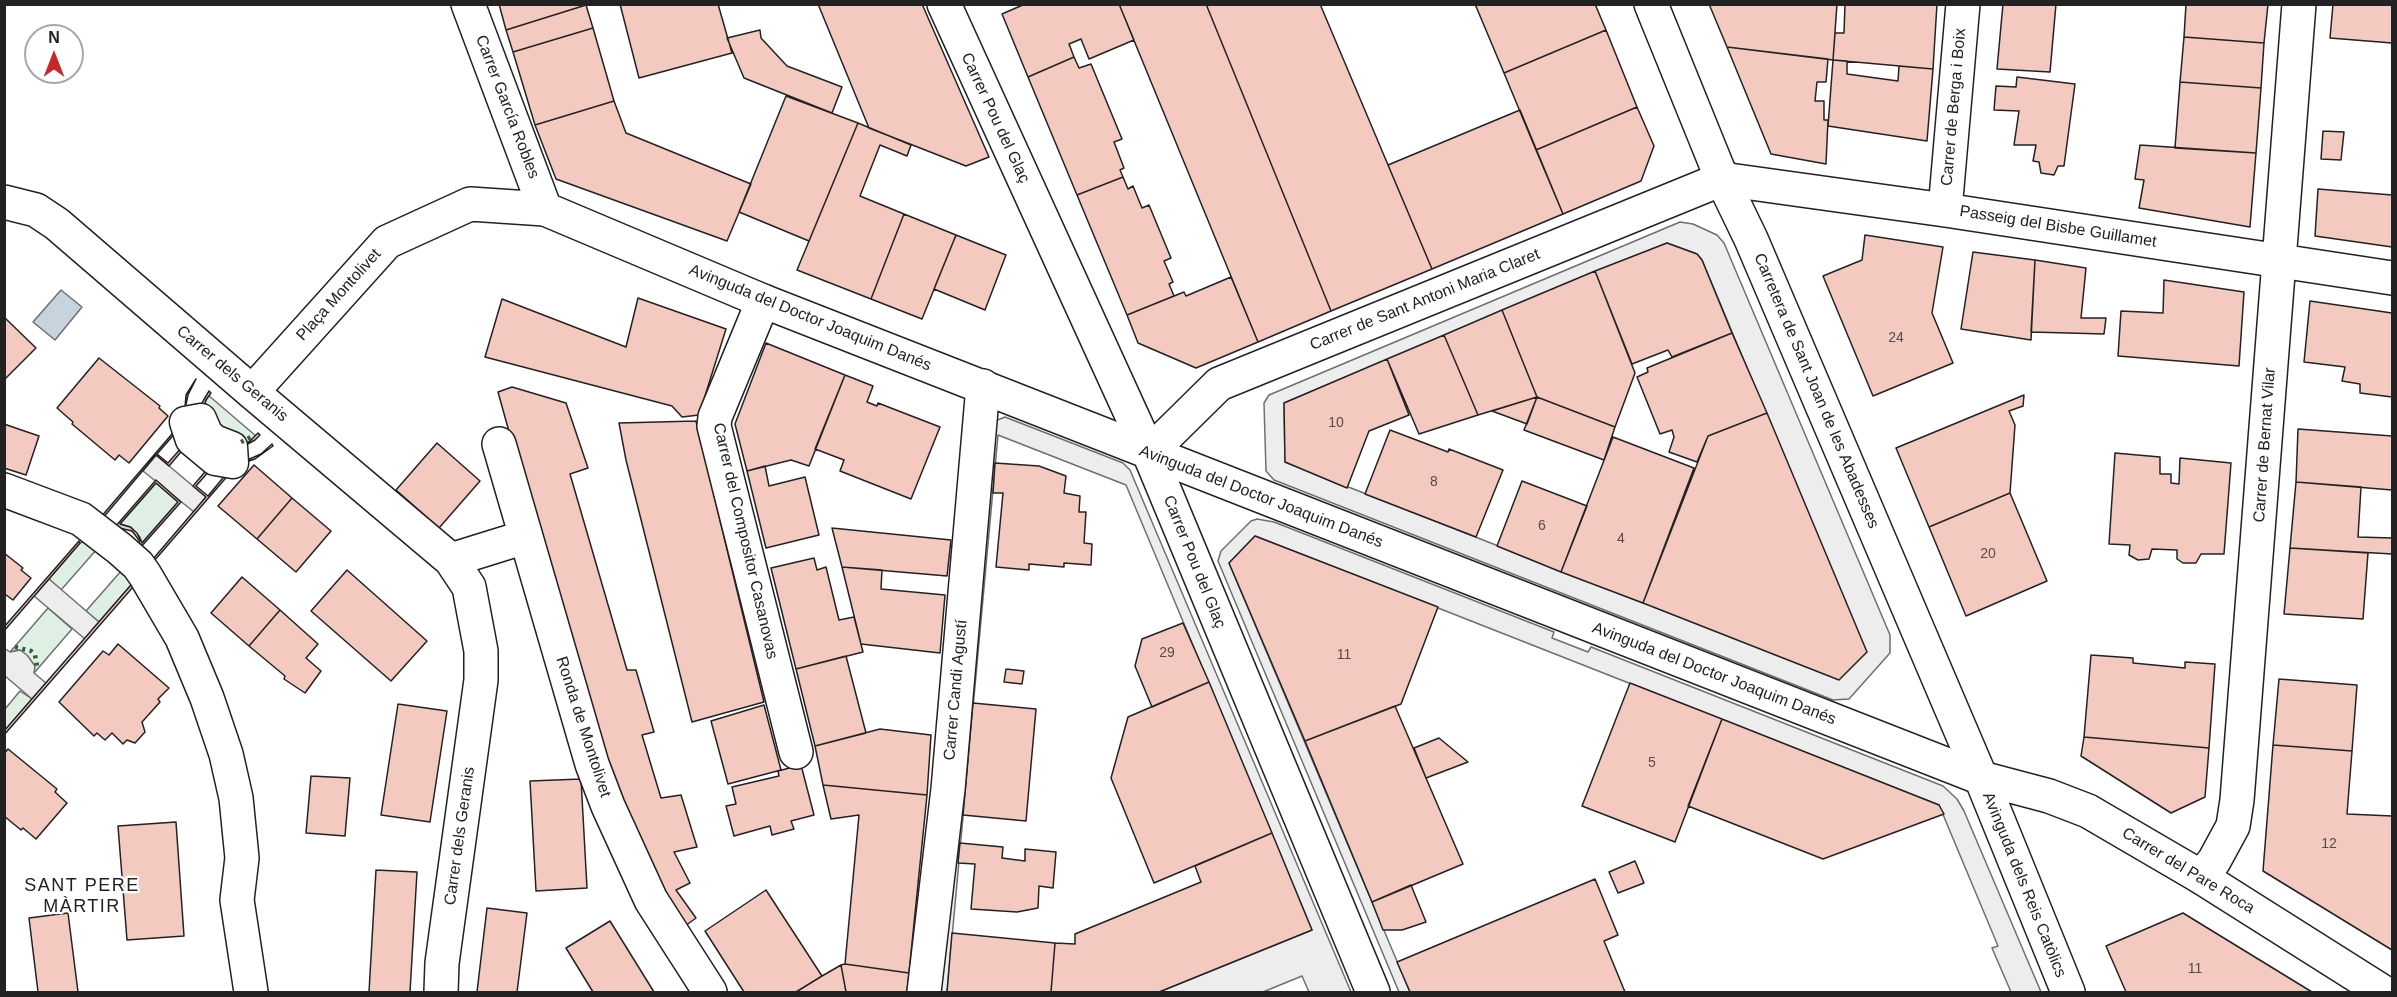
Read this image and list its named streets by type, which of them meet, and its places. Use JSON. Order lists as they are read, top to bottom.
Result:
{
  "streets": {
    "street": [
      "Carrer García Robles",
      "Carrer de Berga i Boix",
      "Carrer Pou del Glaç",
      "Passeig del Bisbe Guillamet",
      "Plaça Montolivet",
      "Carrer de Sant Antoni Maria Claret",
      "Avinguda del Doctor Joaquim Danés",
      "Carrer dels Geranis",
      "Carretera de Sant Joan de les Abadesses",
      "Carrer de Bernat Vilar",
      "Carrer del Compositor Casanovas",
      "Carrer Candi Agustí",
      "Ronda de Montolivet",
      "Carrer del Pare Roca",
      "Avinguda dels Reis Catòlics"
    ]
  },
  "crossings": [
    ["Carrer García Robles", "Plaça Montolivet"],
    ["Carrer García Robles", "Avinguda del Doctor Joaquim Danés"],
    ["Carrer de Berga i Boix", "Passeig del Bisbe Guillamet"],
    ["Carrer Pou del Glaç", "Carrer de Sant Antoni Maria Claret"],
    ["Carrer Pou del Glaç", "Avinguda del Doctor Joaquim Danés"],
    ["Passeig del Bisbe Guillamet", "Carrer de Sant Antoni Maria Claret"],
    ["Passeig del Bisbe Guillamet", "Carretera de Sant Joan de les Abadesses"],
    ["Passeig del Bisbe Guillamet", "Carrer de Bernat Vilar"],
    ["Plaça Montolivet", "Avinguda del Doctor Joaquim Danés"],
    ["Plaça Montolivet", "Carrer dels Geranis"],
    ["Carrer de Sant Antoni Maria Claret", "Avinguda del Doctor Joaquim Danés"],
    ["Carrer de Sant Antoni Maria Claret", "Carretera de Sant Joan de les Abadesses"],
    ["Avinguda del Doctor Joaquim Danés", "Carretera de Sant Joan de les Abadesses"],
    ["Avinguda del Doctor Joaquim Danés", "Carrer del Compositor Casanovas"],
    ["Avinguda del Doctor Joaquim Danés", "Carrer Candi Agustí"],
    ["Avinguda del Doctor Joaquim Danés", "Carrer del Pare Roca"],
    ["Avinguda del Doctor Joaquim Danés", "Avinguda dels Reis Catòlics"],
    ["Carretera de Sant Joan de les Abadesses", "Carrer del Pare Roca"],
    ["Carretera de Sant Joan de les Abadesses", "Avinguda dels Reis Catòlics"],
    ["Carrer de Bernat Vilar", "Carrer del Pare Roca"],
    ["Carrer del Pare Roca", "Avinguda dels Reis Catòlics"]
  ],
  "districts": ["SANT PERE MÀRTIR"],
  "house_numbers": [
    "24",
    "10",
    "8",
    "6",
    "4",
    "20",
    "29",
    "11",
    "5",
    "12",
    "11"
  ],
  "north": "top"
}
